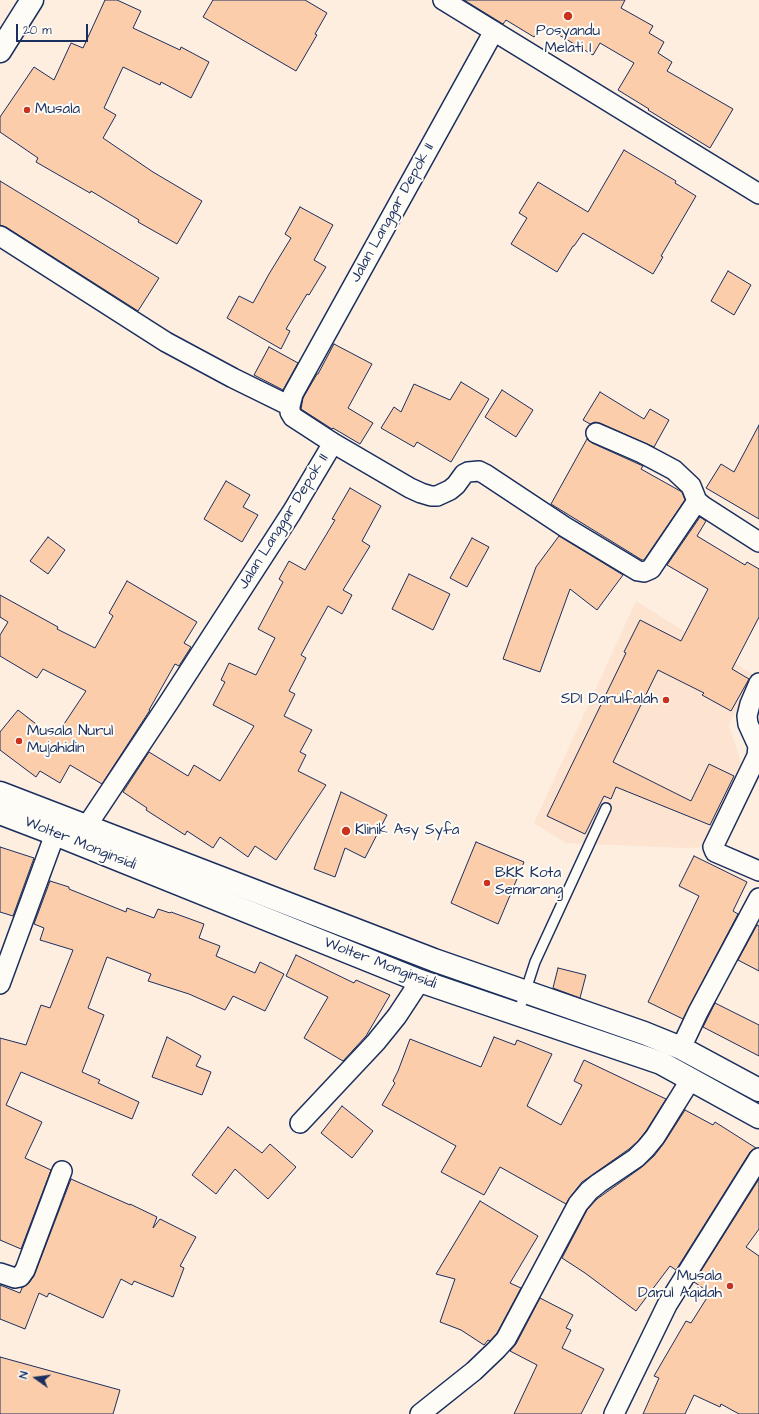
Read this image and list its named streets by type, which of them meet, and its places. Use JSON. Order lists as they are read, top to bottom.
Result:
{
  "streets": {
    "main road": ["Wolter Monginsidi"],
    "street": ["Jalan Langgar Depok II"]
  },
  "crossings": [
    ["Jalan Langgar Depok II", "Wolter Monginsidi"]
  ],
  "places": [
    "Posyandu Melati I",
    "Musala",
    "SDI Darulfalah",
    "Musala Nurul Mujahidin",
    "Klinik Asy Syfa",
    "BKK Kota Semarang",
    "Musala Darul Aqidah"
  ],
  "scale_bar": "20 m",
  "north": "left"
}
